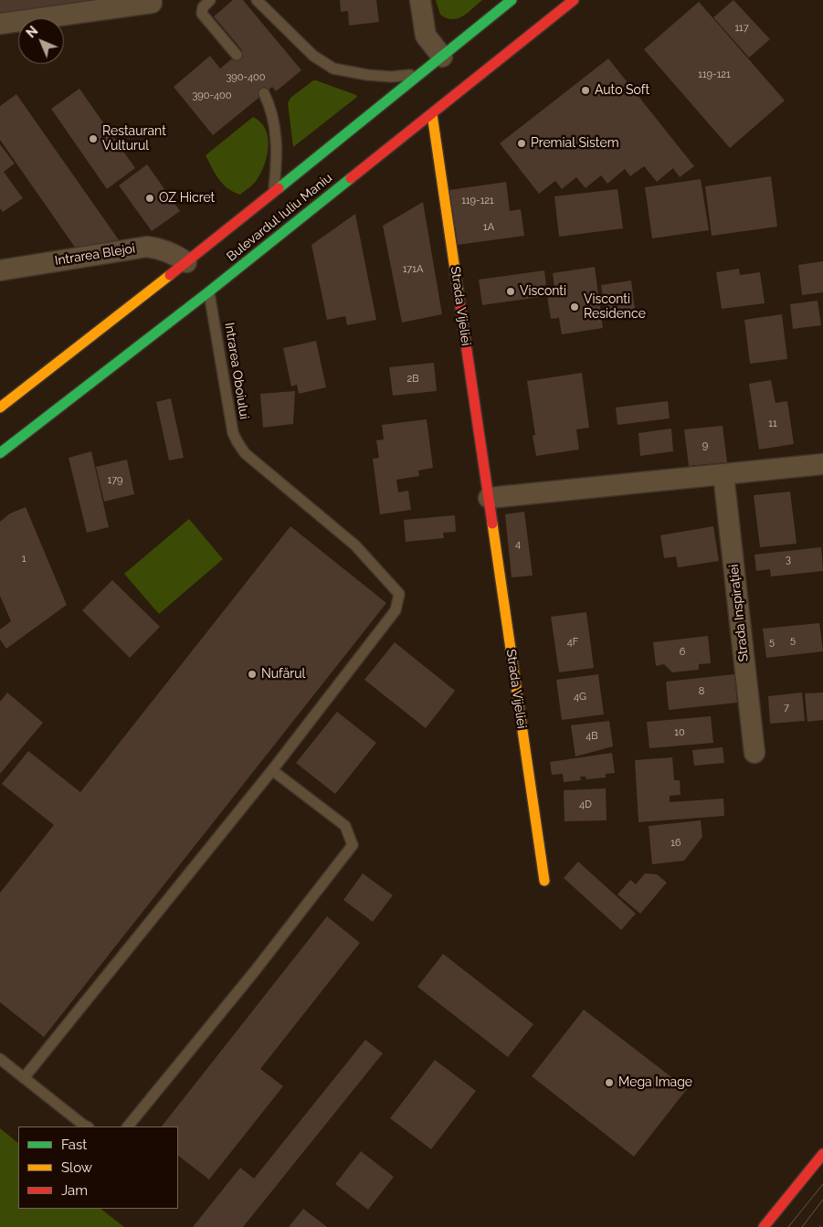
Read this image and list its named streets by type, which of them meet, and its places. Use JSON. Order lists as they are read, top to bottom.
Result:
{
  "streets": {
    "main road": ["Bulevardul Iuliu Maniu", "Strada Vijeliei"],
    "street": ["Intrarea Blejoi", "Strada Inspirației"],
    "lane": ["Intrarea Oboiului"]
  },
  "crossings": [
    ["Bulevardul Iuliu Maniu", "Intrarea Blejoi"],
    ["Bulevardul Iuliu Maniu", "Strada Vijeliei"],
    ["Bulevardul Iuliu Maniu", "Intrarea Oboiului"]
  ],
  "places": [
    "Auto Soft",
    "Restaurant Vulturul",
    "Premial Sistem",
    "OZ Hicret",
    "Visconti",
    "Visconti Residence",
    "Nufărul",
    "Mega Image"
  ],
  "house_numbers": [
    "117",
    "119-121",
    "390-400",
    "390-400",
    "119-121",
    "1A",
    "171A",
    "2B",
    "11",
    "9",
    "179",
    "4",
    "1",
    "3",
    "5",
    "4F",
    "5",
    "6",
    "8",
    "4G",
    "7",
    "10",
    "4B",
    "4D",
    "16"
  ],
  "legend": ["Fast", "Slow", "Jam"],
  "north": "top left"
}
